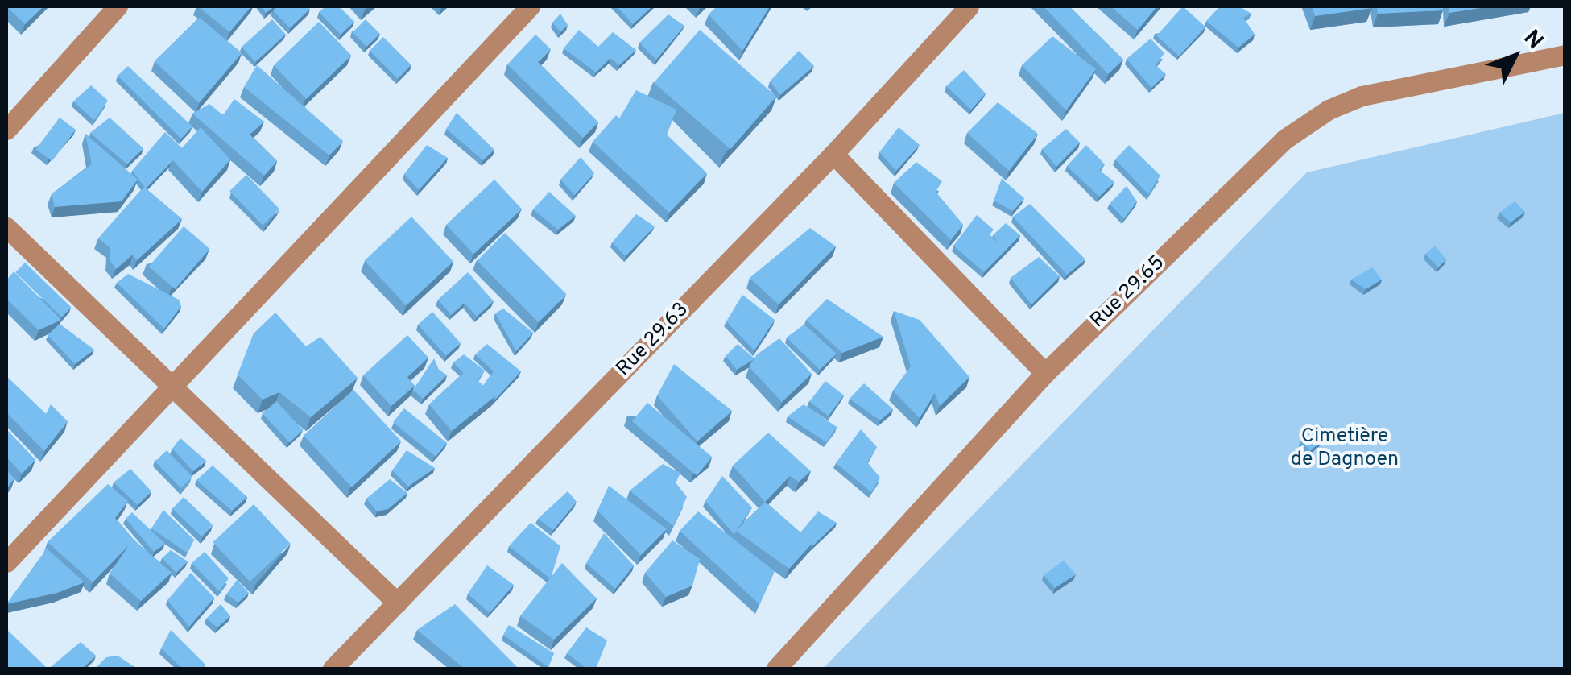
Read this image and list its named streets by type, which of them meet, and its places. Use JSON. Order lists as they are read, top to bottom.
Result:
{
  "streets": {
    "street": ["Rue 29.65", "Rue 29.63"]
  },
  "parks": ["Cimetière de Dagnoen"],
  "north": "top right"
}
